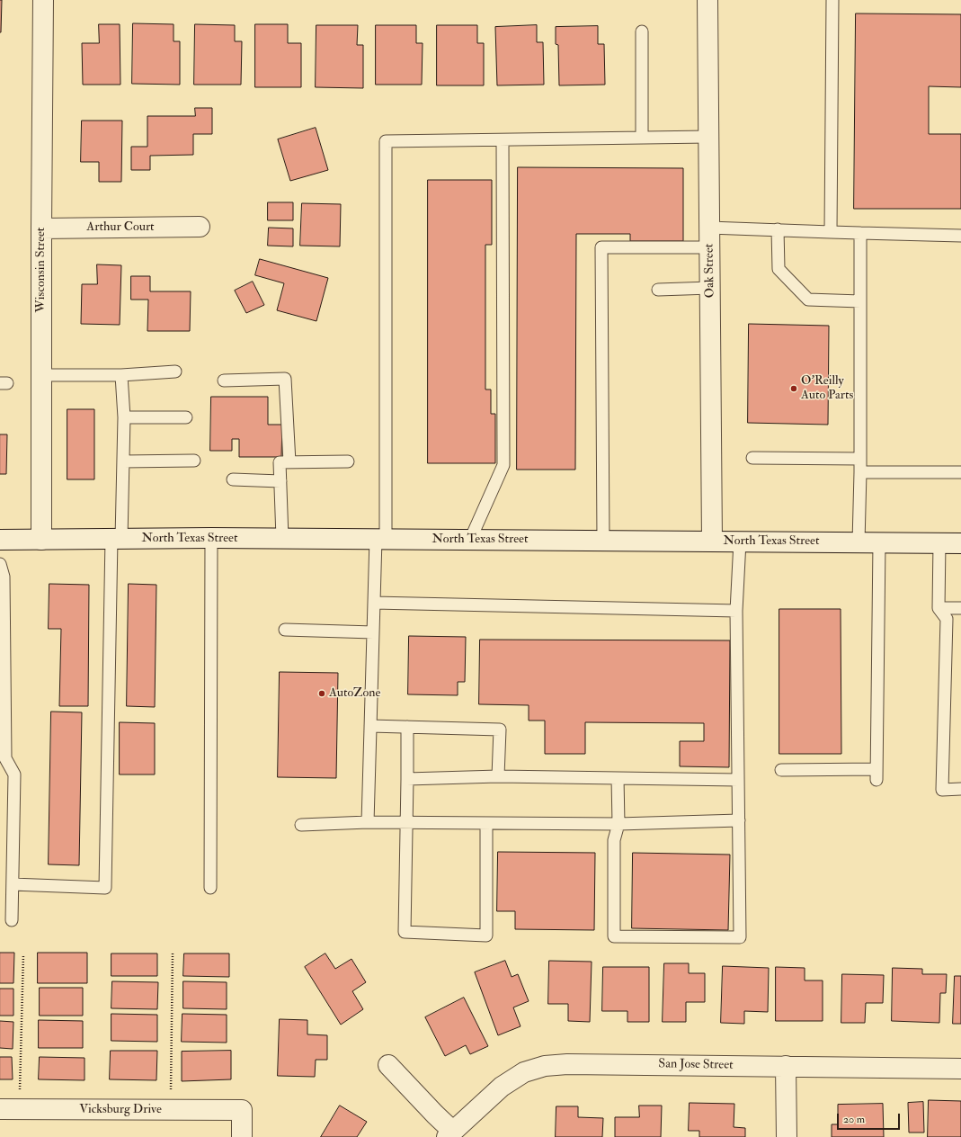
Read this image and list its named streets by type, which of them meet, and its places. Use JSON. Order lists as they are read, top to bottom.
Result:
{
  "streets": {
    "street": [
      "Arthur Court",
      "Wisconsin Street",
      "Oak Street",
      "North Texas Street",
      "San Jose Street",
      "Vicksburg Drive"
    ]
  },
  "crossings": [
    ["Arthur Court", "Wisconsin Street"],
    ["Wisconsin Street", "North Texas Street"],
    ["Oak Street", "North Texas Street"]
  ],
  "places": ["O'Reilly Auto Parts", "AutoZone"],
  "scale_bar": "20 m"
}
